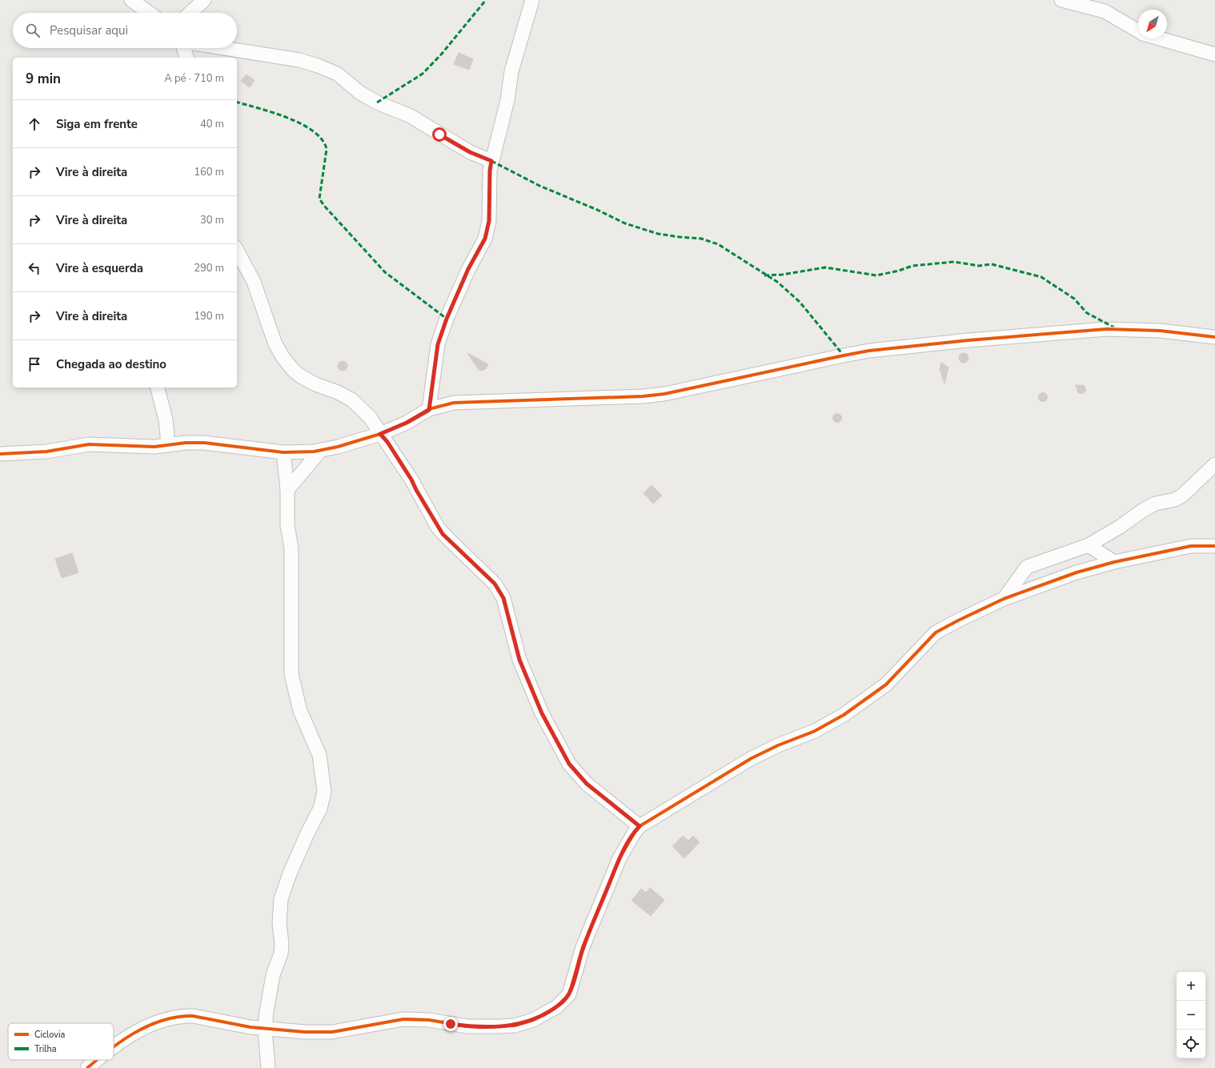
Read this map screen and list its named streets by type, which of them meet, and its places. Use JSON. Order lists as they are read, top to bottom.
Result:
{
  "legend": ["Ciclovia", "Trilha"],
  "north": "bottom left",
  "page": {
    "search": "Pesquisar aqui",
    "heading": ["9 min", "A pé · 710 m"],
    "list": [
      ["Siga em frente", "40 m"],
      ["Vire à direita", "160 m"],
      ["Vire à direita", "30 m"],
      ["Vire à esquerda", "290 m"],
      ["Vire à direita", "190 m"],
      "Chegada ao destino"
    ],
    "map_buttons": ["+", "−"]
  }
}
